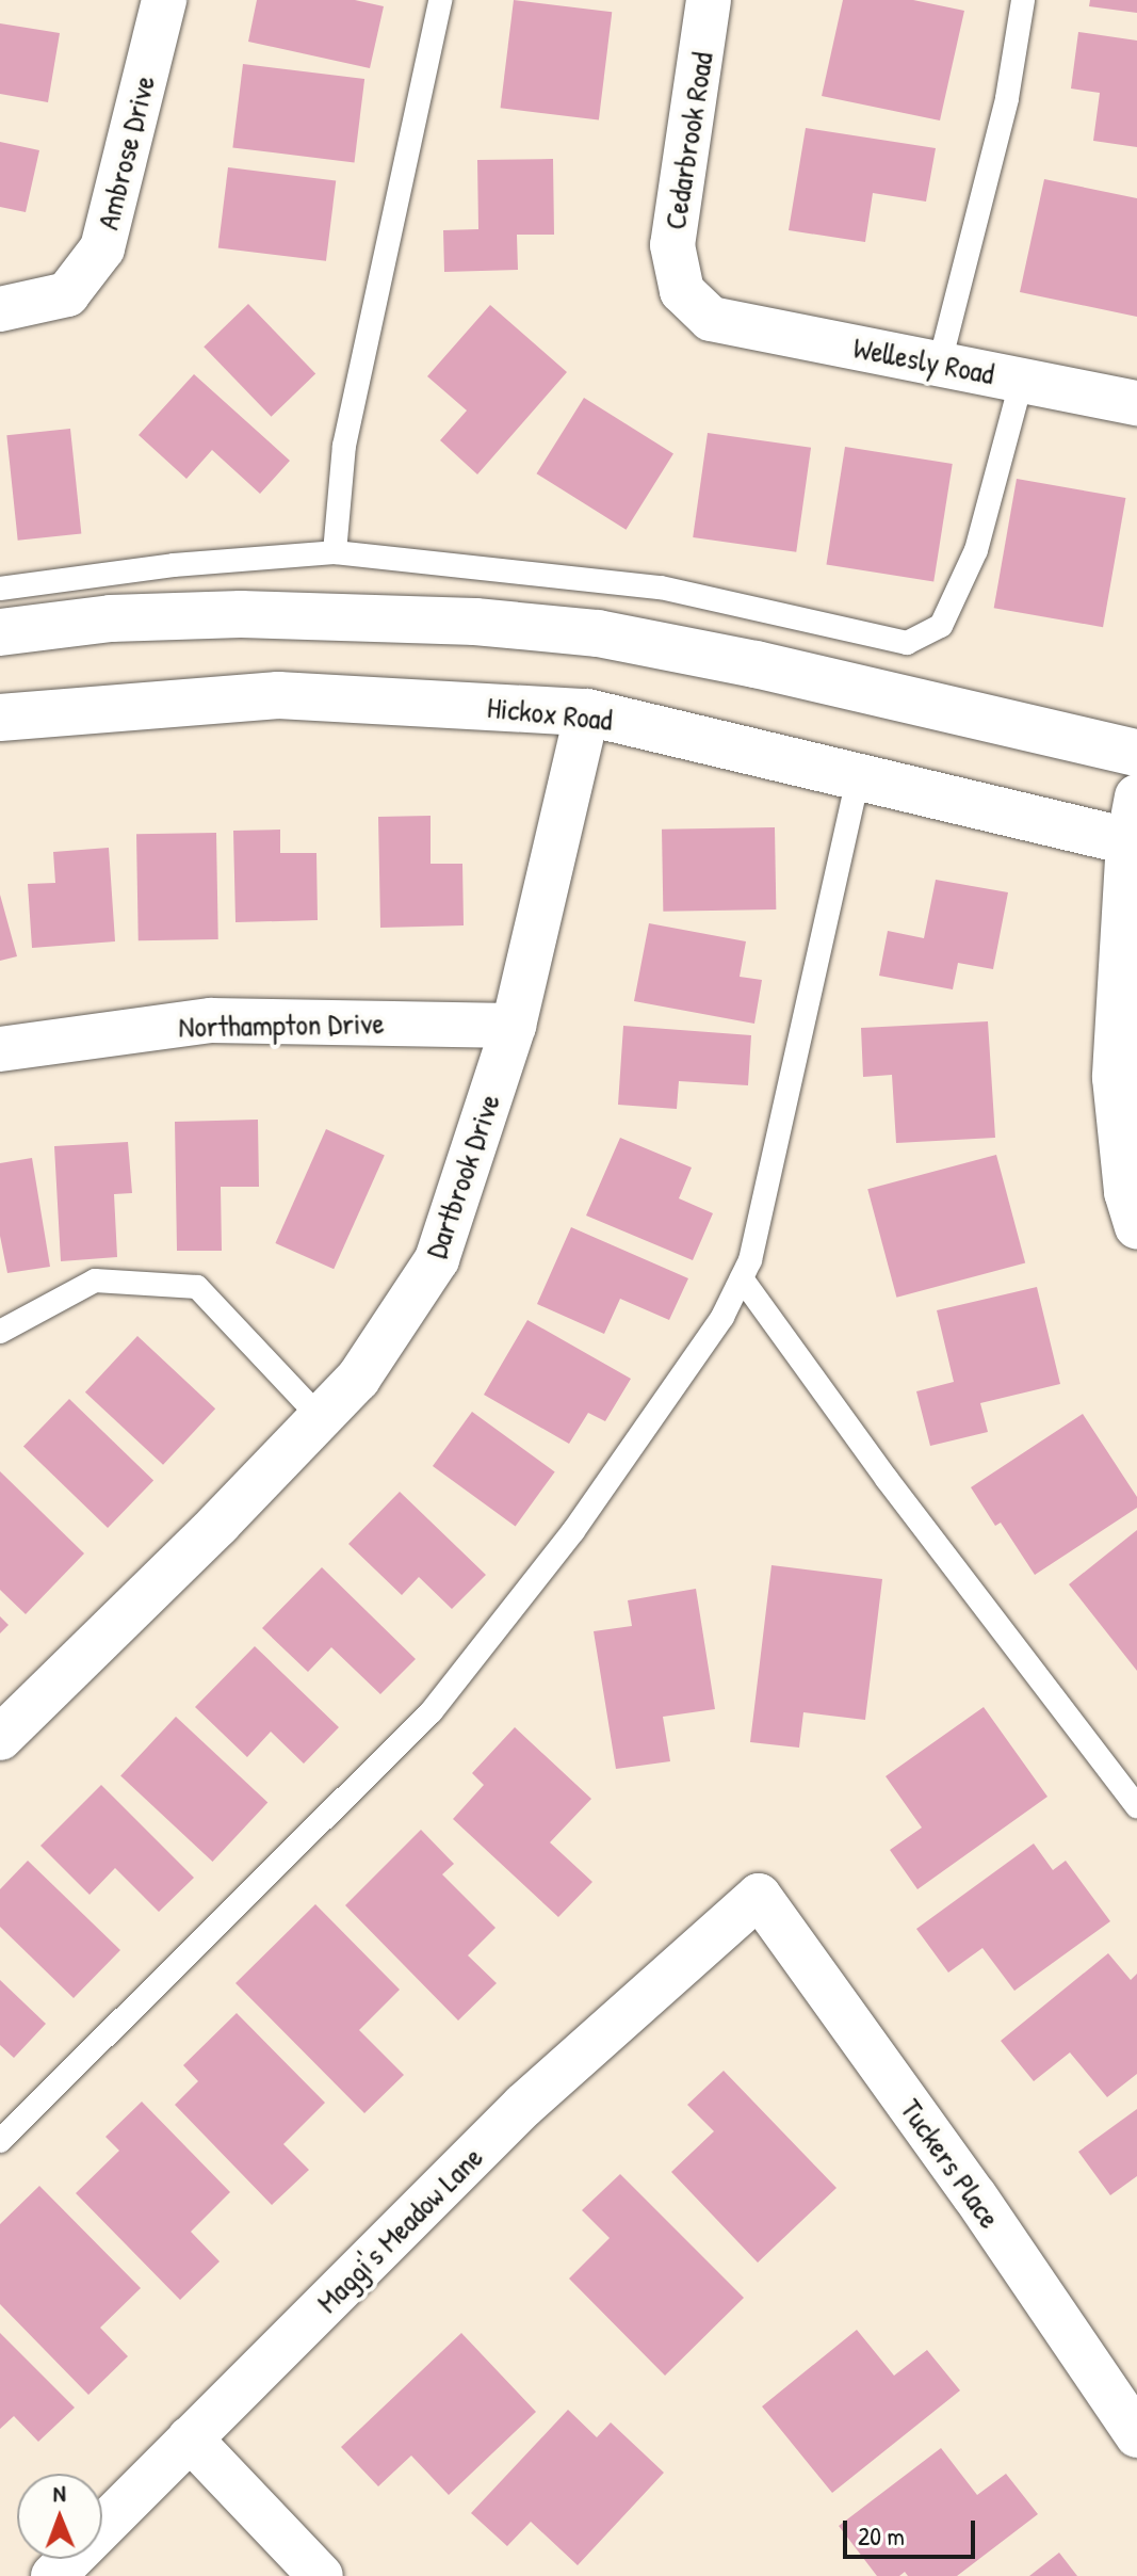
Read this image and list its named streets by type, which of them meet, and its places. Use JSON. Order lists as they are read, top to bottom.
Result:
{
  "streets": {
    "street": [
      "Cedarbrook Road",
      "Ambrose Drive",
      "Wellesly Road",
      "Hickox Road",
      "Northampton Drive",
      "Dartbrook Drive",
      "Tuckers Place",
      "Maggi's Meadow Lane"
    ]
  },
  "crossings": [
    ["Cedarbrook Road", "Wellesly Road"],
    ["Hickox Road", "Dartbrook Drive"],
    ["Northampton Drive", "Dartbrook Drive"],
    ["Tuckers Place", "Maggi's Meadow Lane"]
  ],
  "scale_bar": "20 m",
  "north": "top"
}
